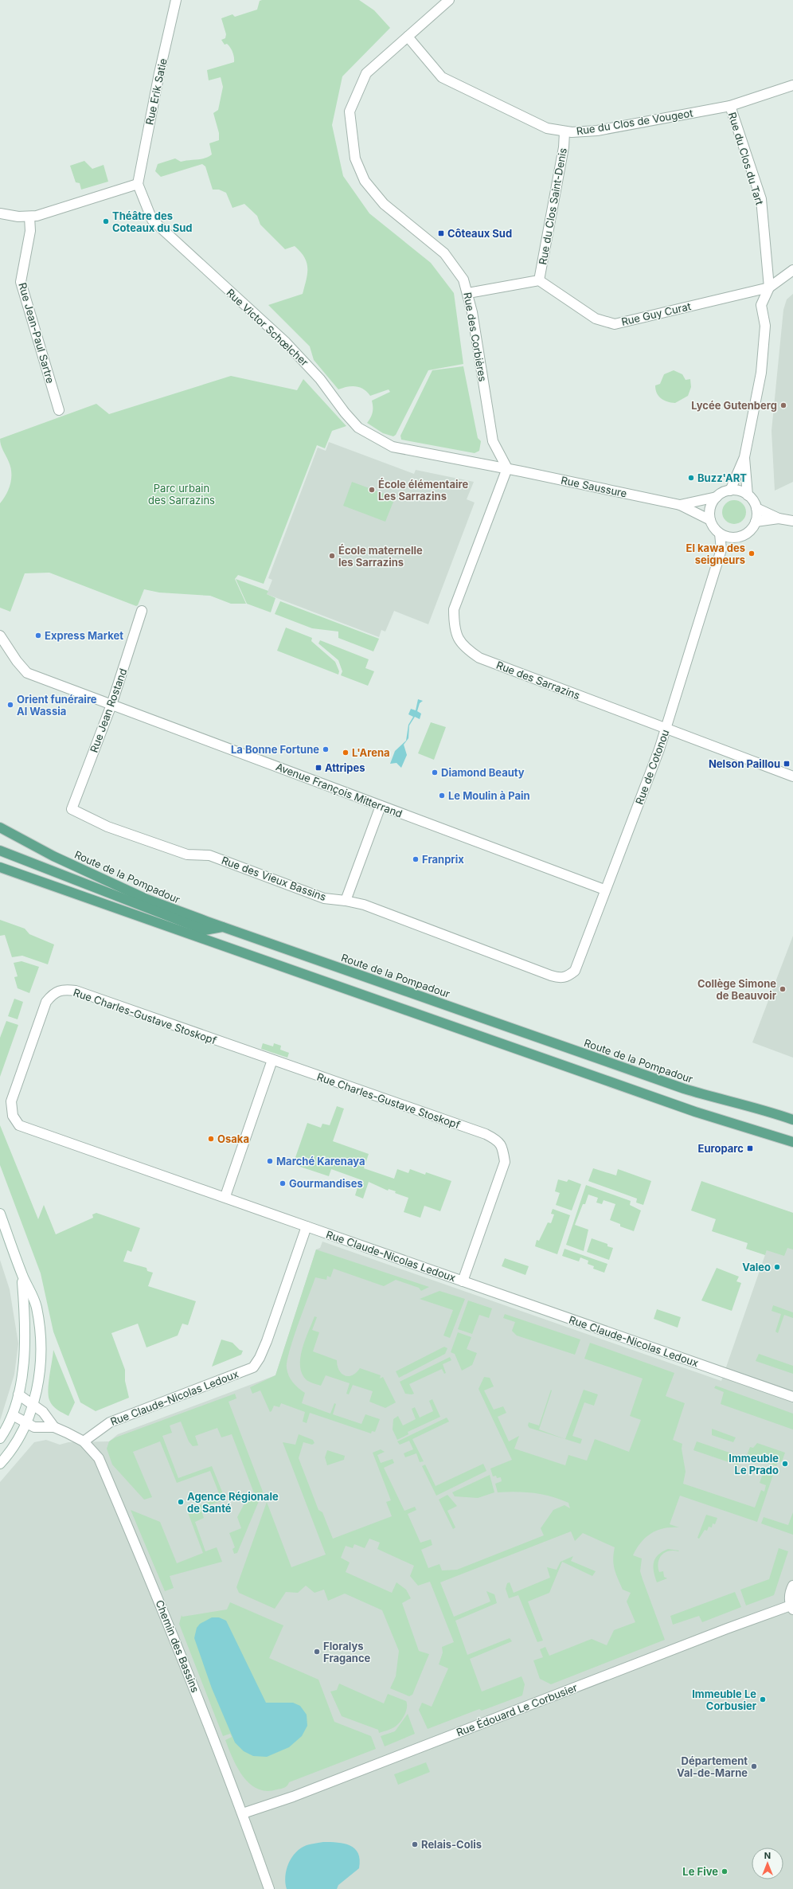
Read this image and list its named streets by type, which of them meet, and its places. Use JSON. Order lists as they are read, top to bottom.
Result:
{
  "streets": {
    "main road": ["Route de la Pompadour"],
    "street": [
      "Rue Erik Satie",
      "Rue du Clos de Vougeot",
      "Rue du Clos du Tart",
      "Rue du Clos Saint-Denis",
      "Rue Guy Curat",
      "Rue Victor Schœlcher",
      "Rue Jean-Paul Sartre",
      "Rue des Corbières",
      "Rue Saussure",
      "Rue des Sarrazins",
      "Rue Jean Rostand",
      "Rue de Cotonou",
      "Avenue François Mitterrand",
      "Rue des Vieux Bassins",
      "Rue Charles-Gustave Stoskopf",
      "Rue Claude-Nicolas Ledoux",
      "Chemin des Bassins",
      "Rue Édouard Le Corbusier"
    ]
  },
  "crossings": [
    ["Rue Erik Satie", "Rue Victor Schœlcher"],
    ["Rue du Clos de Vougeot", "Rue du Clos du Tart"],
    ["Rue du Clos de Vougeot", "Rue du Clos Saint-Denis"],
    ["Rue du Clos de Vougeot", "Rue des Corbières"],
    ["Rue du Clos du Tart", "Rue Guy Curat"],
    ["Rue du Clos Saint-Denis", "Rue Guy Curat"],
    ["Rue Victor Schœlcher", "Rue des Corbières"],
    ["Rue Victor Schœlcher", "Rue Saussure"],
    ["Rue Victor Schœlcher", "Rue des Sarrazins"],
    ["Rue des Corbières", "Rue Saussure"],
    ["Rue des Corbières", "Rue des Sarrazins"],
    ["Rue Saussure", "Rue des Sarrazins"],
    ["Rue Saussure", "Rue de Cotonou"],
    ["Rue des Sarrazins", "Rue de Cotonou"],
    ["Rue Jean Rostand", "Avenue François Mitterrand"],
    ["Rue Jean Rostand", "Rue des Vieux Bassins"],
    ["Rue de Cotonou", "Avenue François Mitterrand"],
    ["Rue de Cotonou", "Rue des Vieux Bassins"],
    ["Rue Charles-Gustave Stoskopf", "Rue Claude-Nicolas Ledoux"],
    ["Rue Claude-Nicolas Ledoux", "Chemin des Bassins"],
    ["Chemin des Bassins", "Rue Édouard Le Corbusier"]
  ],
  "parks": ["Parc urbain des Sarrazins"],
  "places": {
    "other": [
      "Théâtre des Coteaux du Sud",
      "Lycée Gutenberg",
      "Buzz'ART",
      "École élémentaire Les Sarrazins",
      "El kawa des seigneurs",
      "École maternelle les Sarrazins",
      "Express Market",
      "Orient funéraire Al Wassia",
      "La Bonne Fortune",
      "L'Arena",
      "Diamond Beauty",
      "Le Moulin à Pain",
      "Franprix",
      "Collège Simone de Beauvoir",
      "Osaka",
      "Marché Karenaya",
      "Gourmandises",
      "Valeo",
      "Immeuble Le Prado",
      "Agence Régionale de Santé",
      "Floralys Fragance",
      "Immeuble Le Corbusier",
      "Département Val-de-Marne",
      "Relais-Colis",
      "Le Five"
    ],
    "transit": [
      "Côteaux Sud",
      "Nelson Paillou",
      "Attripes",
      "Europarc"
    ]
  },
  "north": "top"
}
